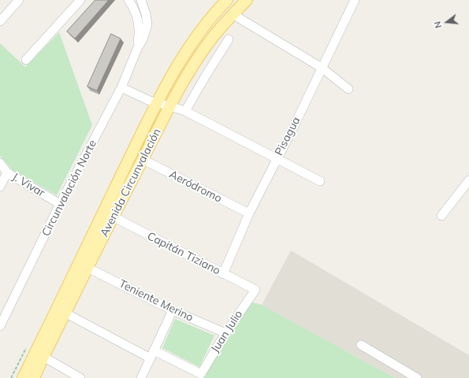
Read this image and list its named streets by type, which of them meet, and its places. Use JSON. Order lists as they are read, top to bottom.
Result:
{
  "streets": {
    "main road": ["Avenida Circunvalación"],
    "street": [
      "Pisagua",
      "J. Vivar",
      "Aeródromo",
      "Circunvalación Norte",
      "Capitán Tiziano",
      "Teniente Merino",
      "Juan Julio"
    ]
  },
  "crossings": [
    ["Pisagua", "Aeródromo"],
    ["Pisagua", "Capitán Tiziano"],
    ["Avenida Circunvalación", "Aeródromo"],
    ["Avenida Circunvalación", "Capitán Tiziano"],
    ["Avenida Circunvalación", "Teniente Merino"],
    ["J. Vivar", "Circunvalación Norte"],
    ["Capitán Tiziano", "Juan Julio"],
    ["Teniente Merino", "Juan Julio"]
  ],
  "north": "left"
}
